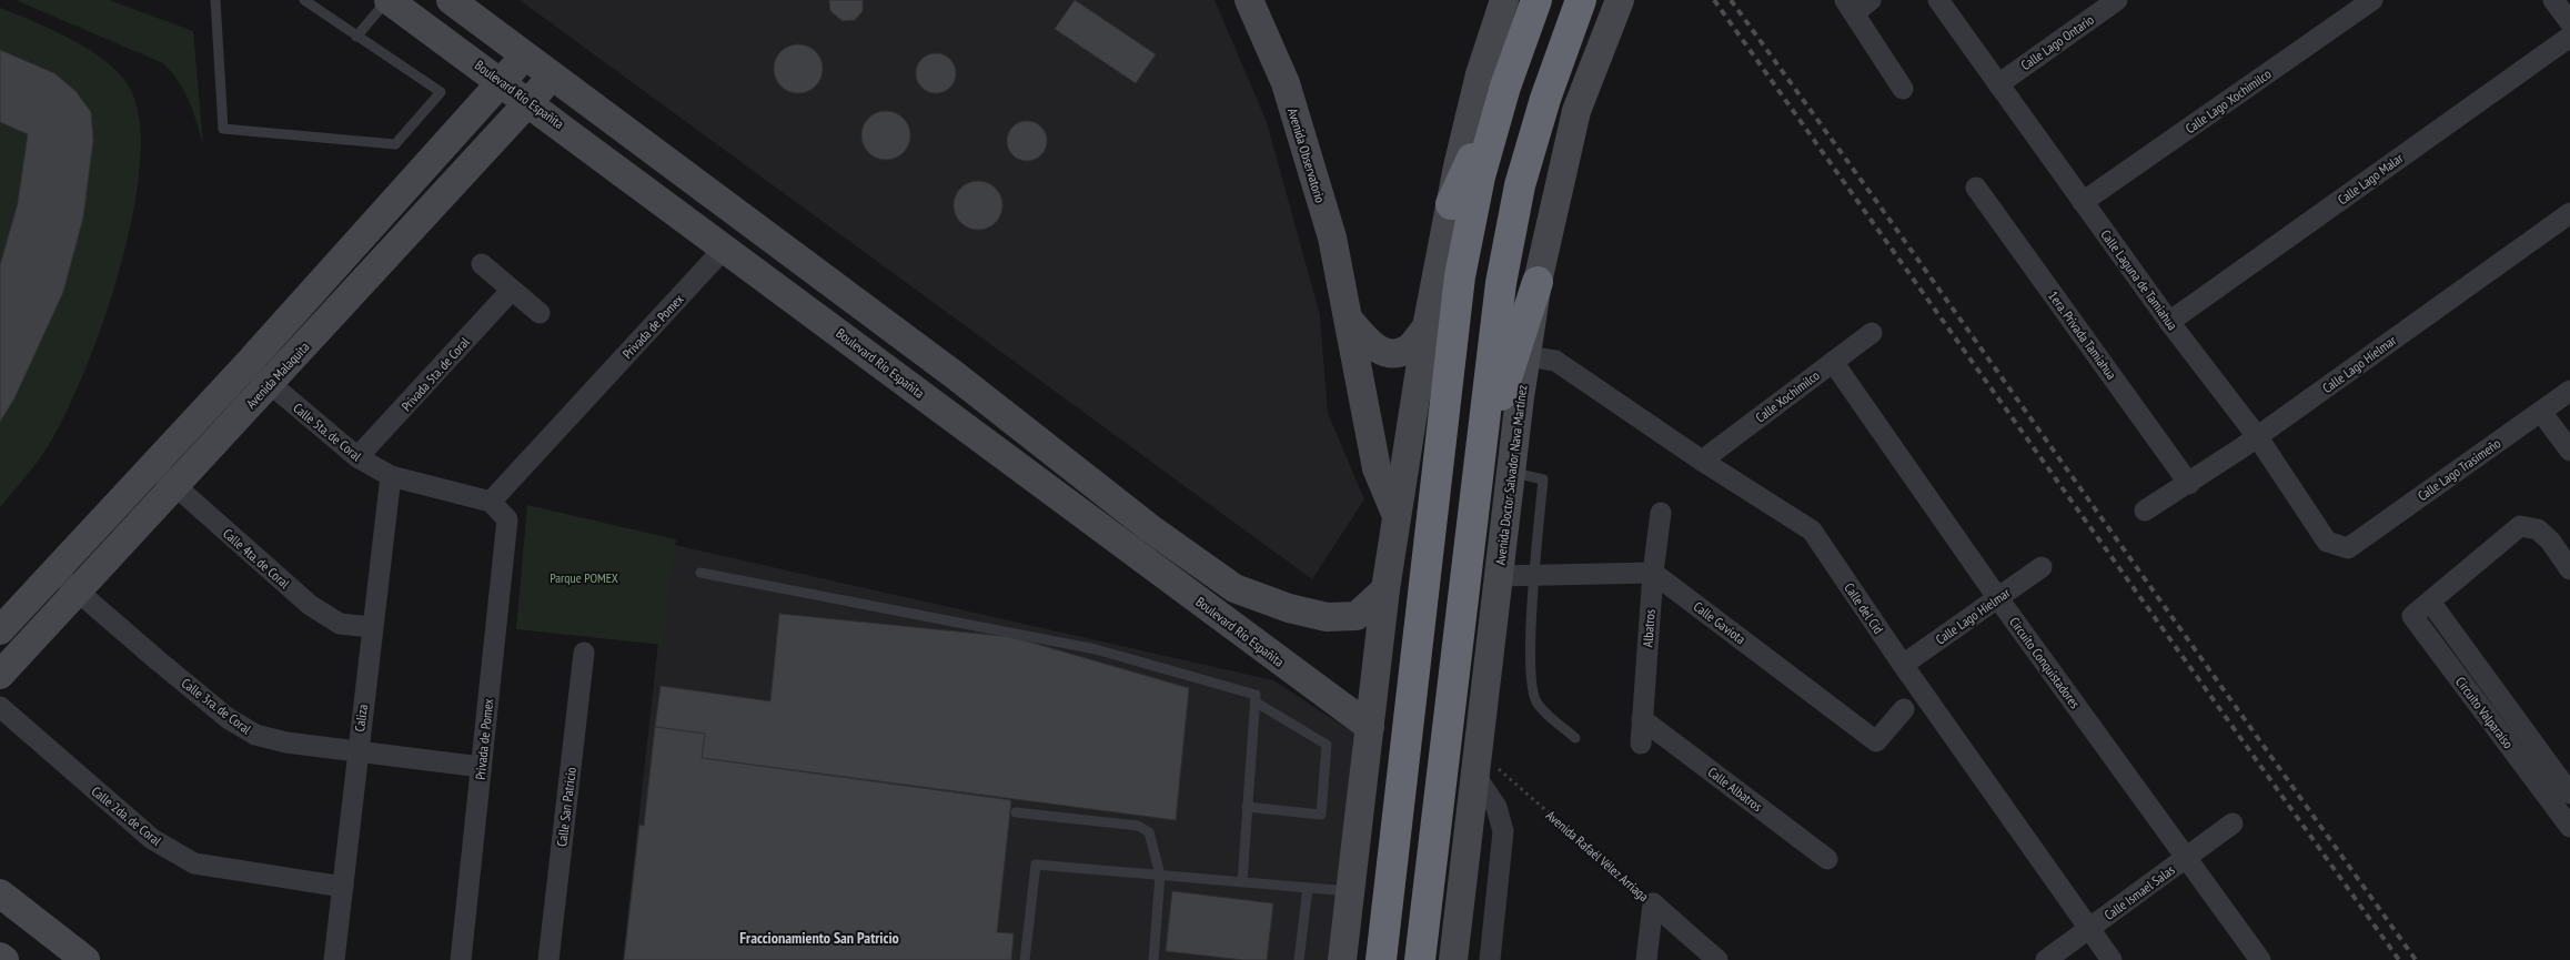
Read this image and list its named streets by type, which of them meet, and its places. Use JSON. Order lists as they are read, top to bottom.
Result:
{
  "streets": {
    "main road": [
      "Boulevard Río Españita",
      "Avenida Observatorio",
      "Avenida Malaquita",
      "Avenida Doctor Salvador Nava Martínez"
    ],
    "street": [
      "Calle Lago Ontario",
      "Calle Lago Xochimilco",
      "Calle Lago Malar",
      "Calle Laguna de Tamiahua",
      "Privada de Pomex",
      "1era. Privada Tamiahua",
      "Calle Lago Hielmar",
      "Privada 5ta. de Coral",
      "Calle Xochimilco",
      "Calle 5ta. de Coral",
      "Calle Lago Trasimeño",
      "Calle 4ta. de Coral",
      "Calle del Cid",
      "Calle Gaviota",
      "Albatros",
      "Circuito Conquistadores",
      "Calle 3ra. de Coral",
      "Circuito Valparaíso",
      "Caliza",
      "Calle Albatros",
      "Calle San Patricio",
      "Calle 2da. de Coral",
      "Avenida Rafaél Vélez Arriaga",
      "Calle Ismael Salas"
    ]
  },
  "crossings": [
    ["Calle Lago Ontario", "Calle Laguna de Tamiahua"],
    ["Boulevard Río Españita", "Privada de Pomex"],
    ["Boulevard Río Españita", "Avenida Malaquita"],
    ["Calle Lago Xochimilco", "Calle Laguna de Tamiahua"],
    ["Calle Lago Malar", "Calle Laguna de Tamiahua"],
    ["Calle Laguna de Tamiahua", "Calle Lago Hielmar"],
    ["Calle Laguna de Tamiahua", "Calle Lago Trasimeño"],
    ["Privada de Pomex", "Calle 5ta. de Coral"],
    ["Privada de Pomex", "Calle 3ra. de Coral"],
    ["1era. Privada Tamiahua", "Calle Lago Hielmar"],
    ["Calle Lago Hielmar", "Calle del Cid"],
    ["Calle Lago Hielmar", "Circuito Conquistadores"],
    ["Privada 5ta. de Coral", "Calle 5ta. de Coral"],
    ["Avenida Malaquita", "Calle 5ta. de Coral"],
    ["Avenida Malaquita", "Calle 4ta. de Coral"],
    ["Avenida Malaquita", "Calle 3ra. de Coral"],
    ["Calle Xochimilco", "Calle del Cid"],
    ["Calle Xochimilco", "Circuito Conquistadores"],
    ["Calle 5ta. de Coral", "Caliza"],
    ["Avenida Doctor Salvador Nava Martínez", "Calle del Cid"],
    ["Avenida Doctor Salvador Nava Martínez", "Avenida Rafaél Vélez Arriaga"],
    ["Calle 4ta. de Coral", "Caliza"],
    ["Calle del Cid", "Calle Ismael Salas"],
    ["Calle Gaviota", "Albatros"],
    ["Albatros", "Calle Albatros"],
    ["Circuito Conquistadores", "Calle Ismael Salas"],
    ["Calle 3ra. de Coral", "Caliza"],
    ["Caliza", "Calle 2da. de Coral"]
  ],
  "districts": ["Fraccionamiento San Patricio"],
  "parks": ["Parque POMEX"]
}
